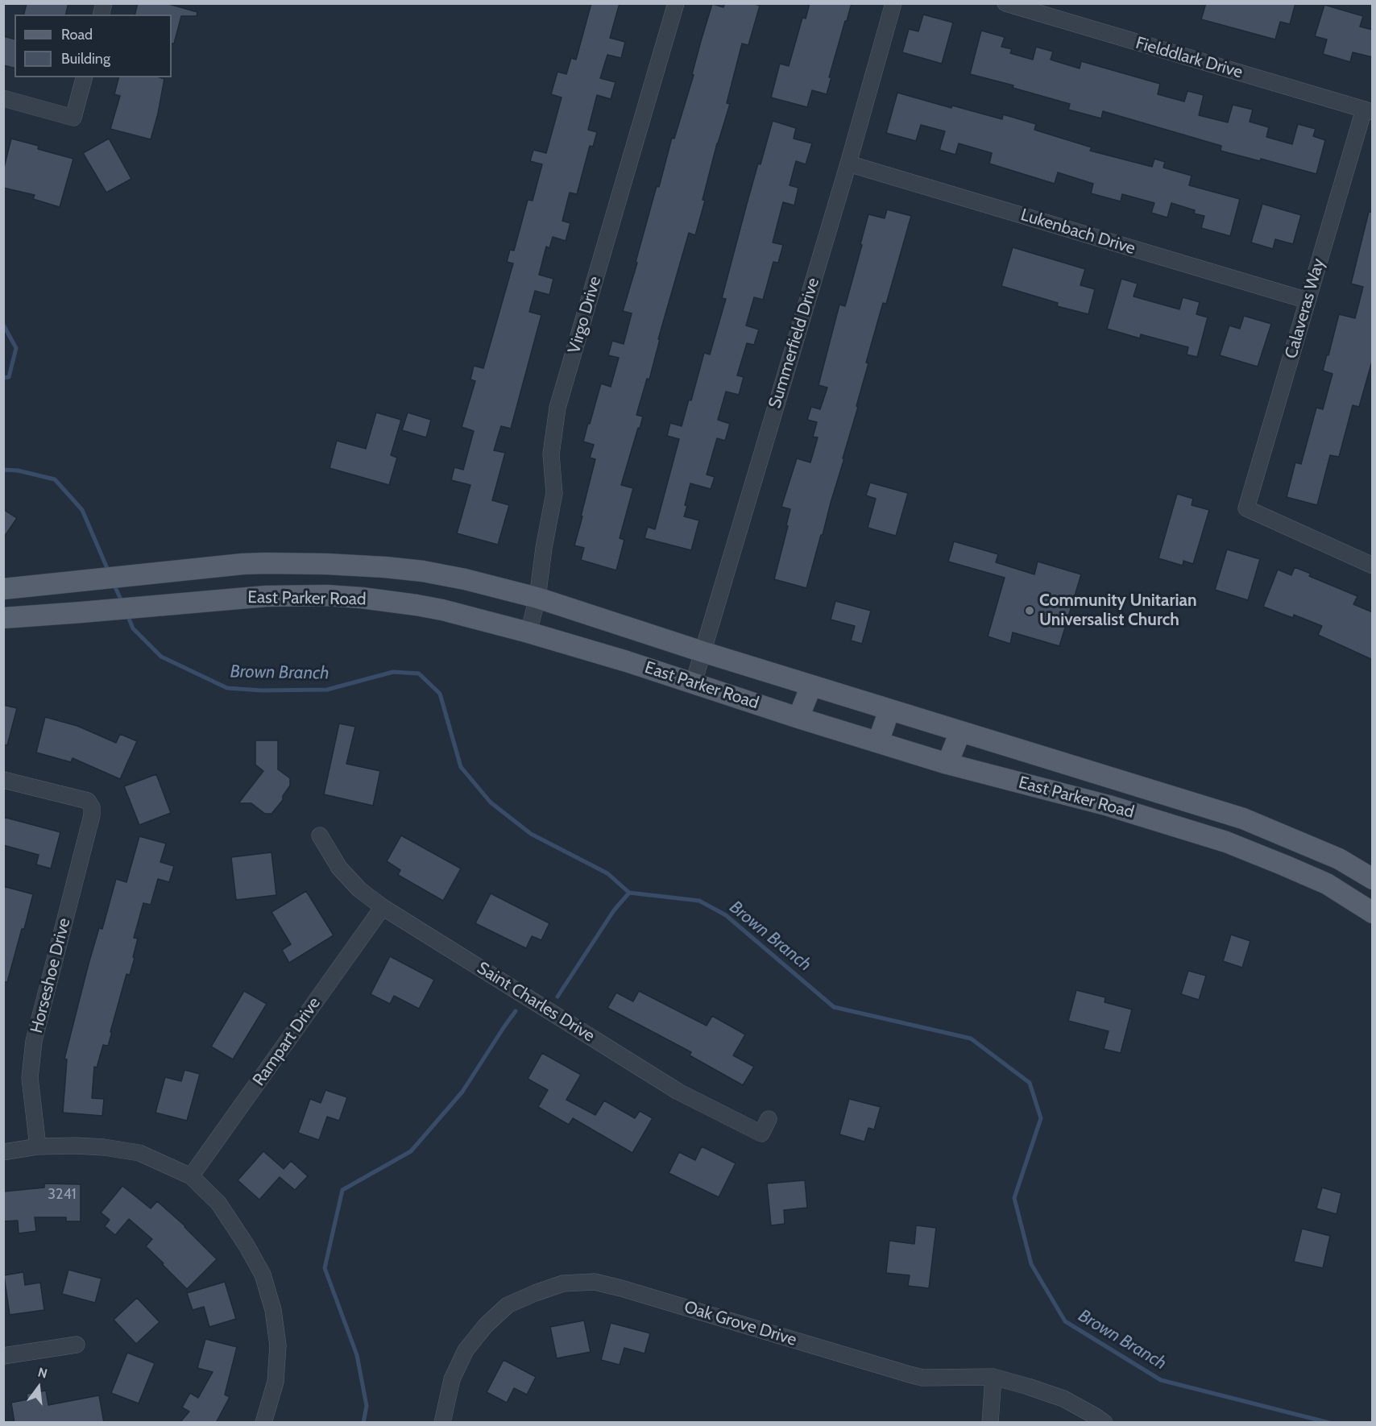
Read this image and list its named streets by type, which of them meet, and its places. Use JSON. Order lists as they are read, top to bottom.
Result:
{
  "streets": {
    "main road": ["East Parker Road"],
    "street": [
      "Fielddlark Drive",
      "Lukenbach Drive",
      "Calaveras Way",
      "Virgo Drive",
      "Summerfield Drive",
      "Horseshoe Drive",
      "Saint Charles Drive",
      "Rampart Drive",
      "Oak Grove Drive"
    ]
  },
  "crossings": [
    ["Fielddlark Drive", "Calaveras Way"],
    ["Lukenbach Drive", "Calaveras Way"],
    ["Lukenbach Drive", "Summerfield Drive"],
    ["Virgo Drive", "East Parker Road"],
    ["Summerfield Drive", "East Parker Road"],
    ["Saint Charles Drive", "Rampart Drive"]
  ],
  "water": ["Brown Branch"],
  "places": ["Community Unitarian Universalist Church"],
  "house_numbers": ["3241"],
  "legend": ["Road", "Building"],
  "north": "top"
}
